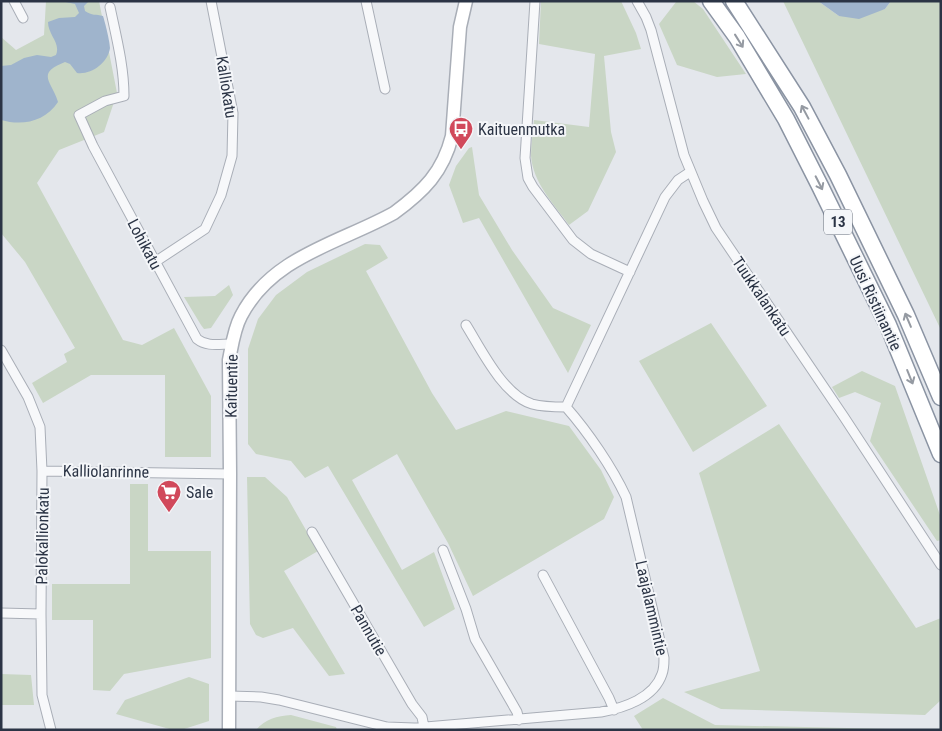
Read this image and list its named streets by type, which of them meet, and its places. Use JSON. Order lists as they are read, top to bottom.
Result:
{
  "streets": {
    "highway": ["13", "Uusi Ristiinantie"],
    "street": [
      "Kalliokatu",
      "Lohikatu",
      "Tuukkalankatu",
      "Kaituentie",
      "Kalliolanrinne",
      "Palokallionkatu",
      "Laajalammintie",
      "Pannutie"
    ]
  },
  "crossings": [
    ["Kalliokatu", "Lohikatu"],
    ["Lohikatu", "Kaituentie"],
    ["Kaituentie", "Kalliolanrinne"],
    ["Kaituentie", "Laajalammintie"],
    ["Kalliolanrinne", "Palokallionkatu"],
    ["Laajalammintie", "Pannutie"]
  ],
  "places": {
    "bus stop": ["Kaituenmutka"],
    "supermarket": ["Sale"]
  }
}
